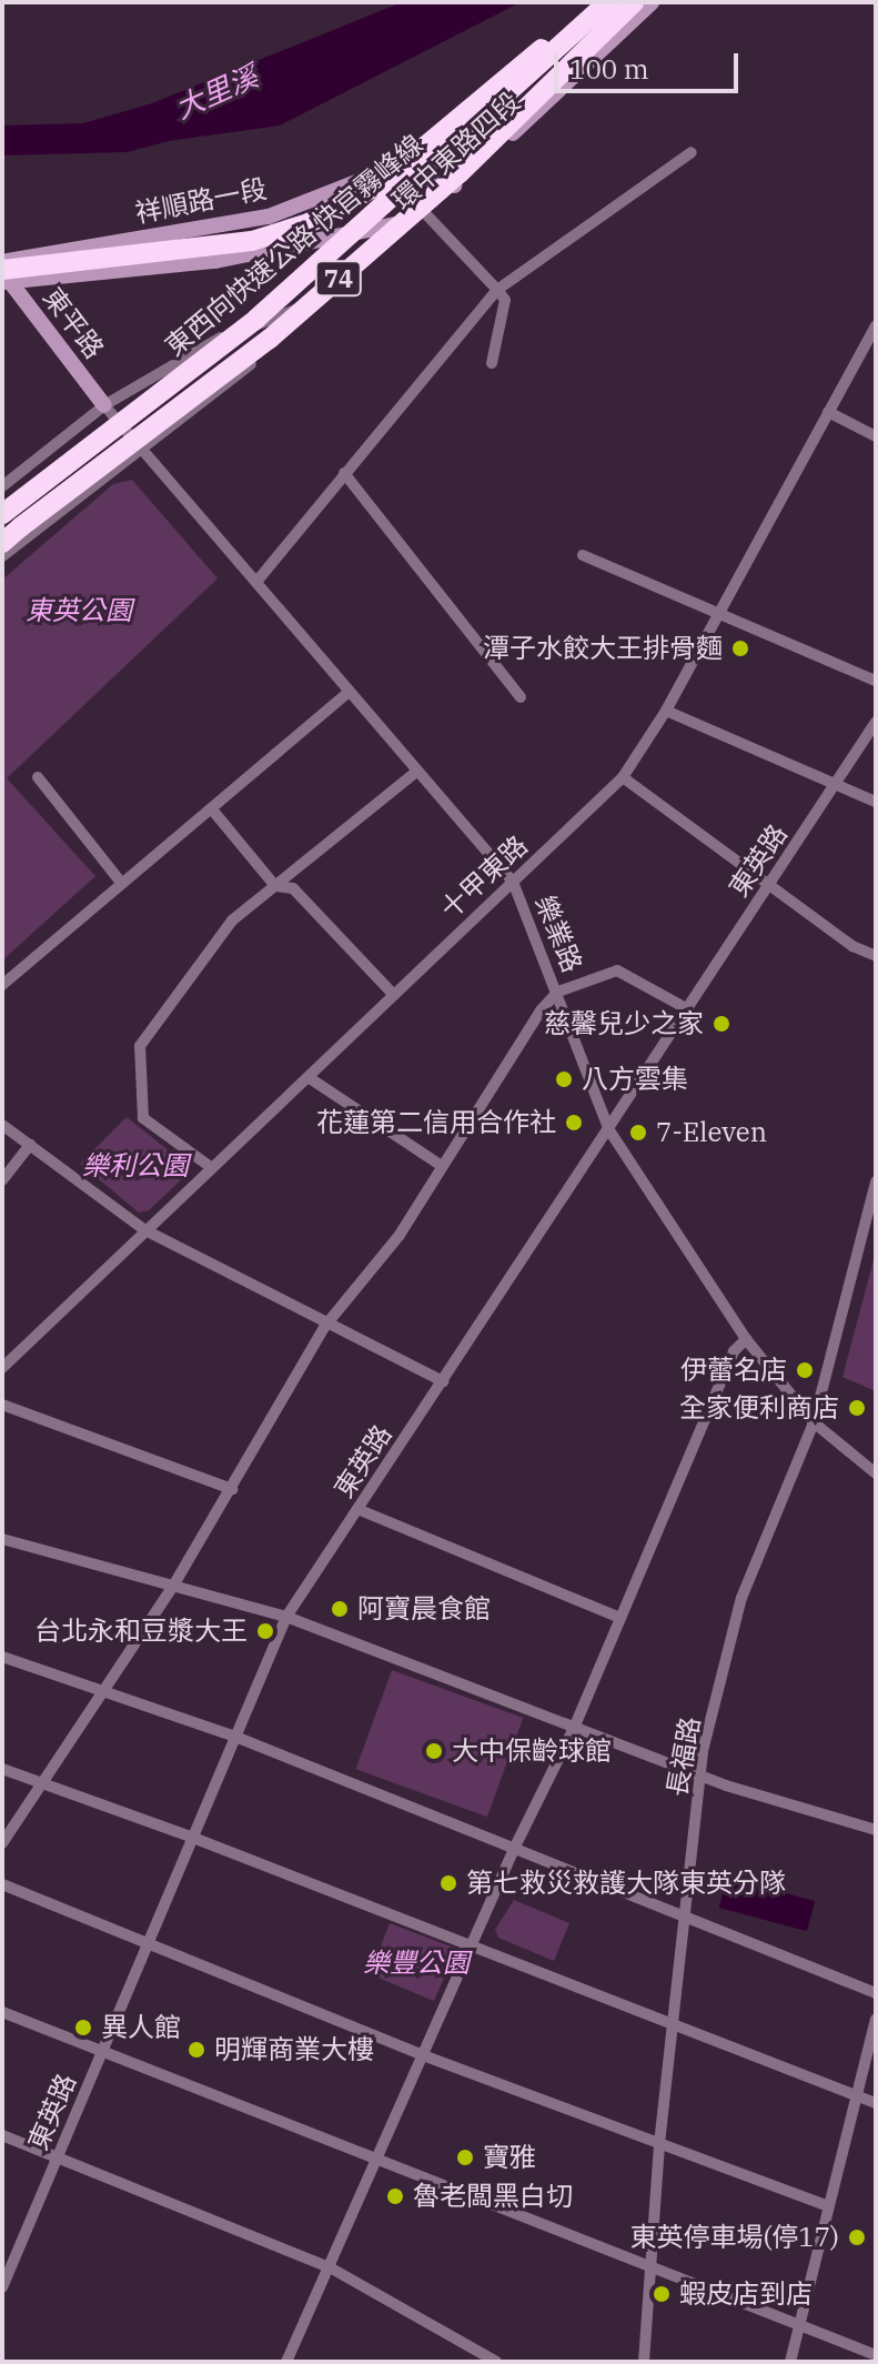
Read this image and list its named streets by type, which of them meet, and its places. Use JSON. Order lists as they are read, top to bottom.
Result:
{
  "streets": {
    "highway": ["東西向快速公路 快官霧峰線", "74"],
    "street": [
      "環中東路四段",
      "祥順路一段",
      "東平路",
      "東英路",
      "十甲東路",
      "樂業路",
      "長福路"
    ]
  },
  "crossings": [
    ["環中東路四段", "祥順路一段"],
    ["環中東路四段", "東平路"],
    ["環中東路四段", "樂業路"],
    ["東平路", "樂業路"],
    ["東英路", "樂業路"],
    ["十甲東路", "樂業路"],
    ["樂業路", "長福路"]
  ],
  "water": ["大里溪"],
  "parks": ["東英公園", "樂利公園", "樂豐公園"],
  "places": [
    "潭子水餃大王排骨麵",
    "慈馨兒少之家",
    "八方雲集",
    "花蓮第二信用合作社",
    "7-Eleven",
    "伊蕾名店",
    "全家便利商店",
    "阿寶晨食館",
    "台北永和豆漿大王",
    "大中保齡球館",
    "第七救災救護大隊東英分隊",
    "異人館",
    "明輝商業大樓",
    "寶雅",
    "魯老闆黑白切",
    "東英停車場(停17)",
    "蝦皮店到店"
  ],
  "scale_bar": "100 m"
}
